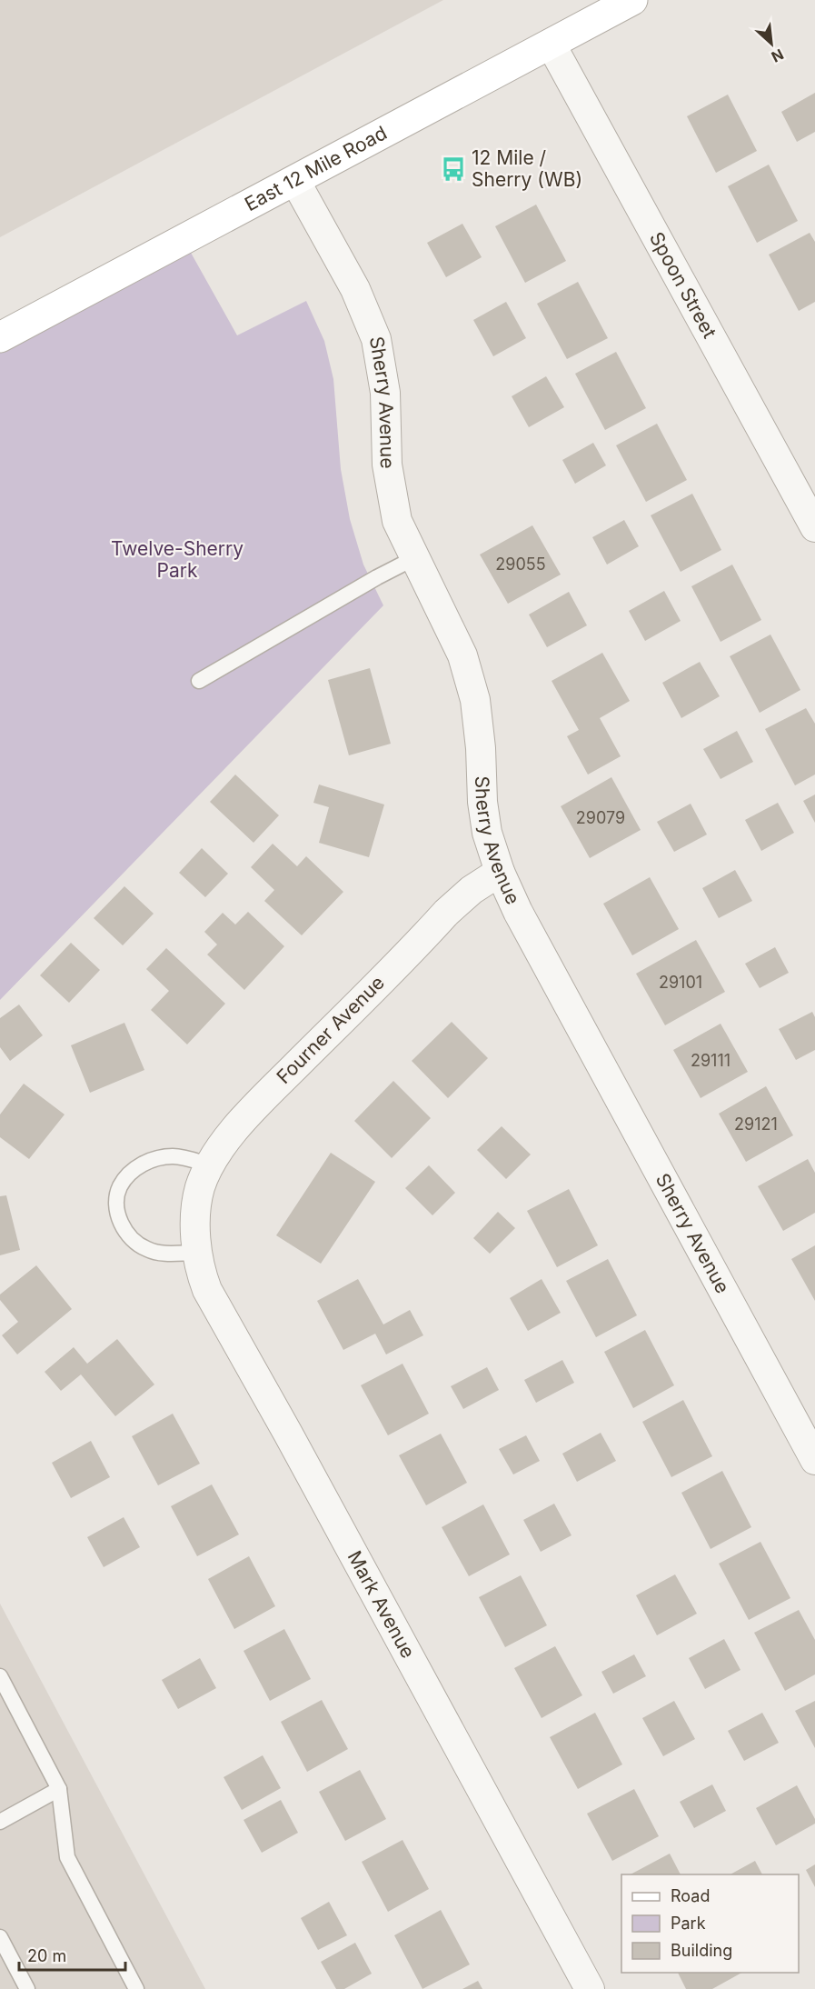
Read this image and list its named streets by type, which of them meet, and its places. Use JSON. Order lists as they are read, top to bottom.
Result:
{
  "streets": {
    "main road": ["East 12 Mile Road"],
    "street": [
      "Spoon Street",
      "Sherry Avenue",
      "Fourner Avenue",
      "Mark Avenue"
    ]
  },
  "crossings": [
    ["East 12 Mile Road", "Spoon Street"],
    ["East 12 Mile Road", "Sherry Avenue"],
    ["Sherry Avenue", "Fourner Avenue"],
    ["Fourner Avenue", "Mark Avenue"]
  ],
  "parks": ["Twelve-Sherry Park"],
  "places": {
    "bus stop": ["12 Mile / Sherry (WB)"]
  },
  "house_numbers": [
    "29055",
    "29079",
    "29101",
    "29111",
    "29121"
  ],
  "legend": ["Road", "Park", "Building"],
  "scale_bar": "20 m",
  "north": "bottom right"
}
